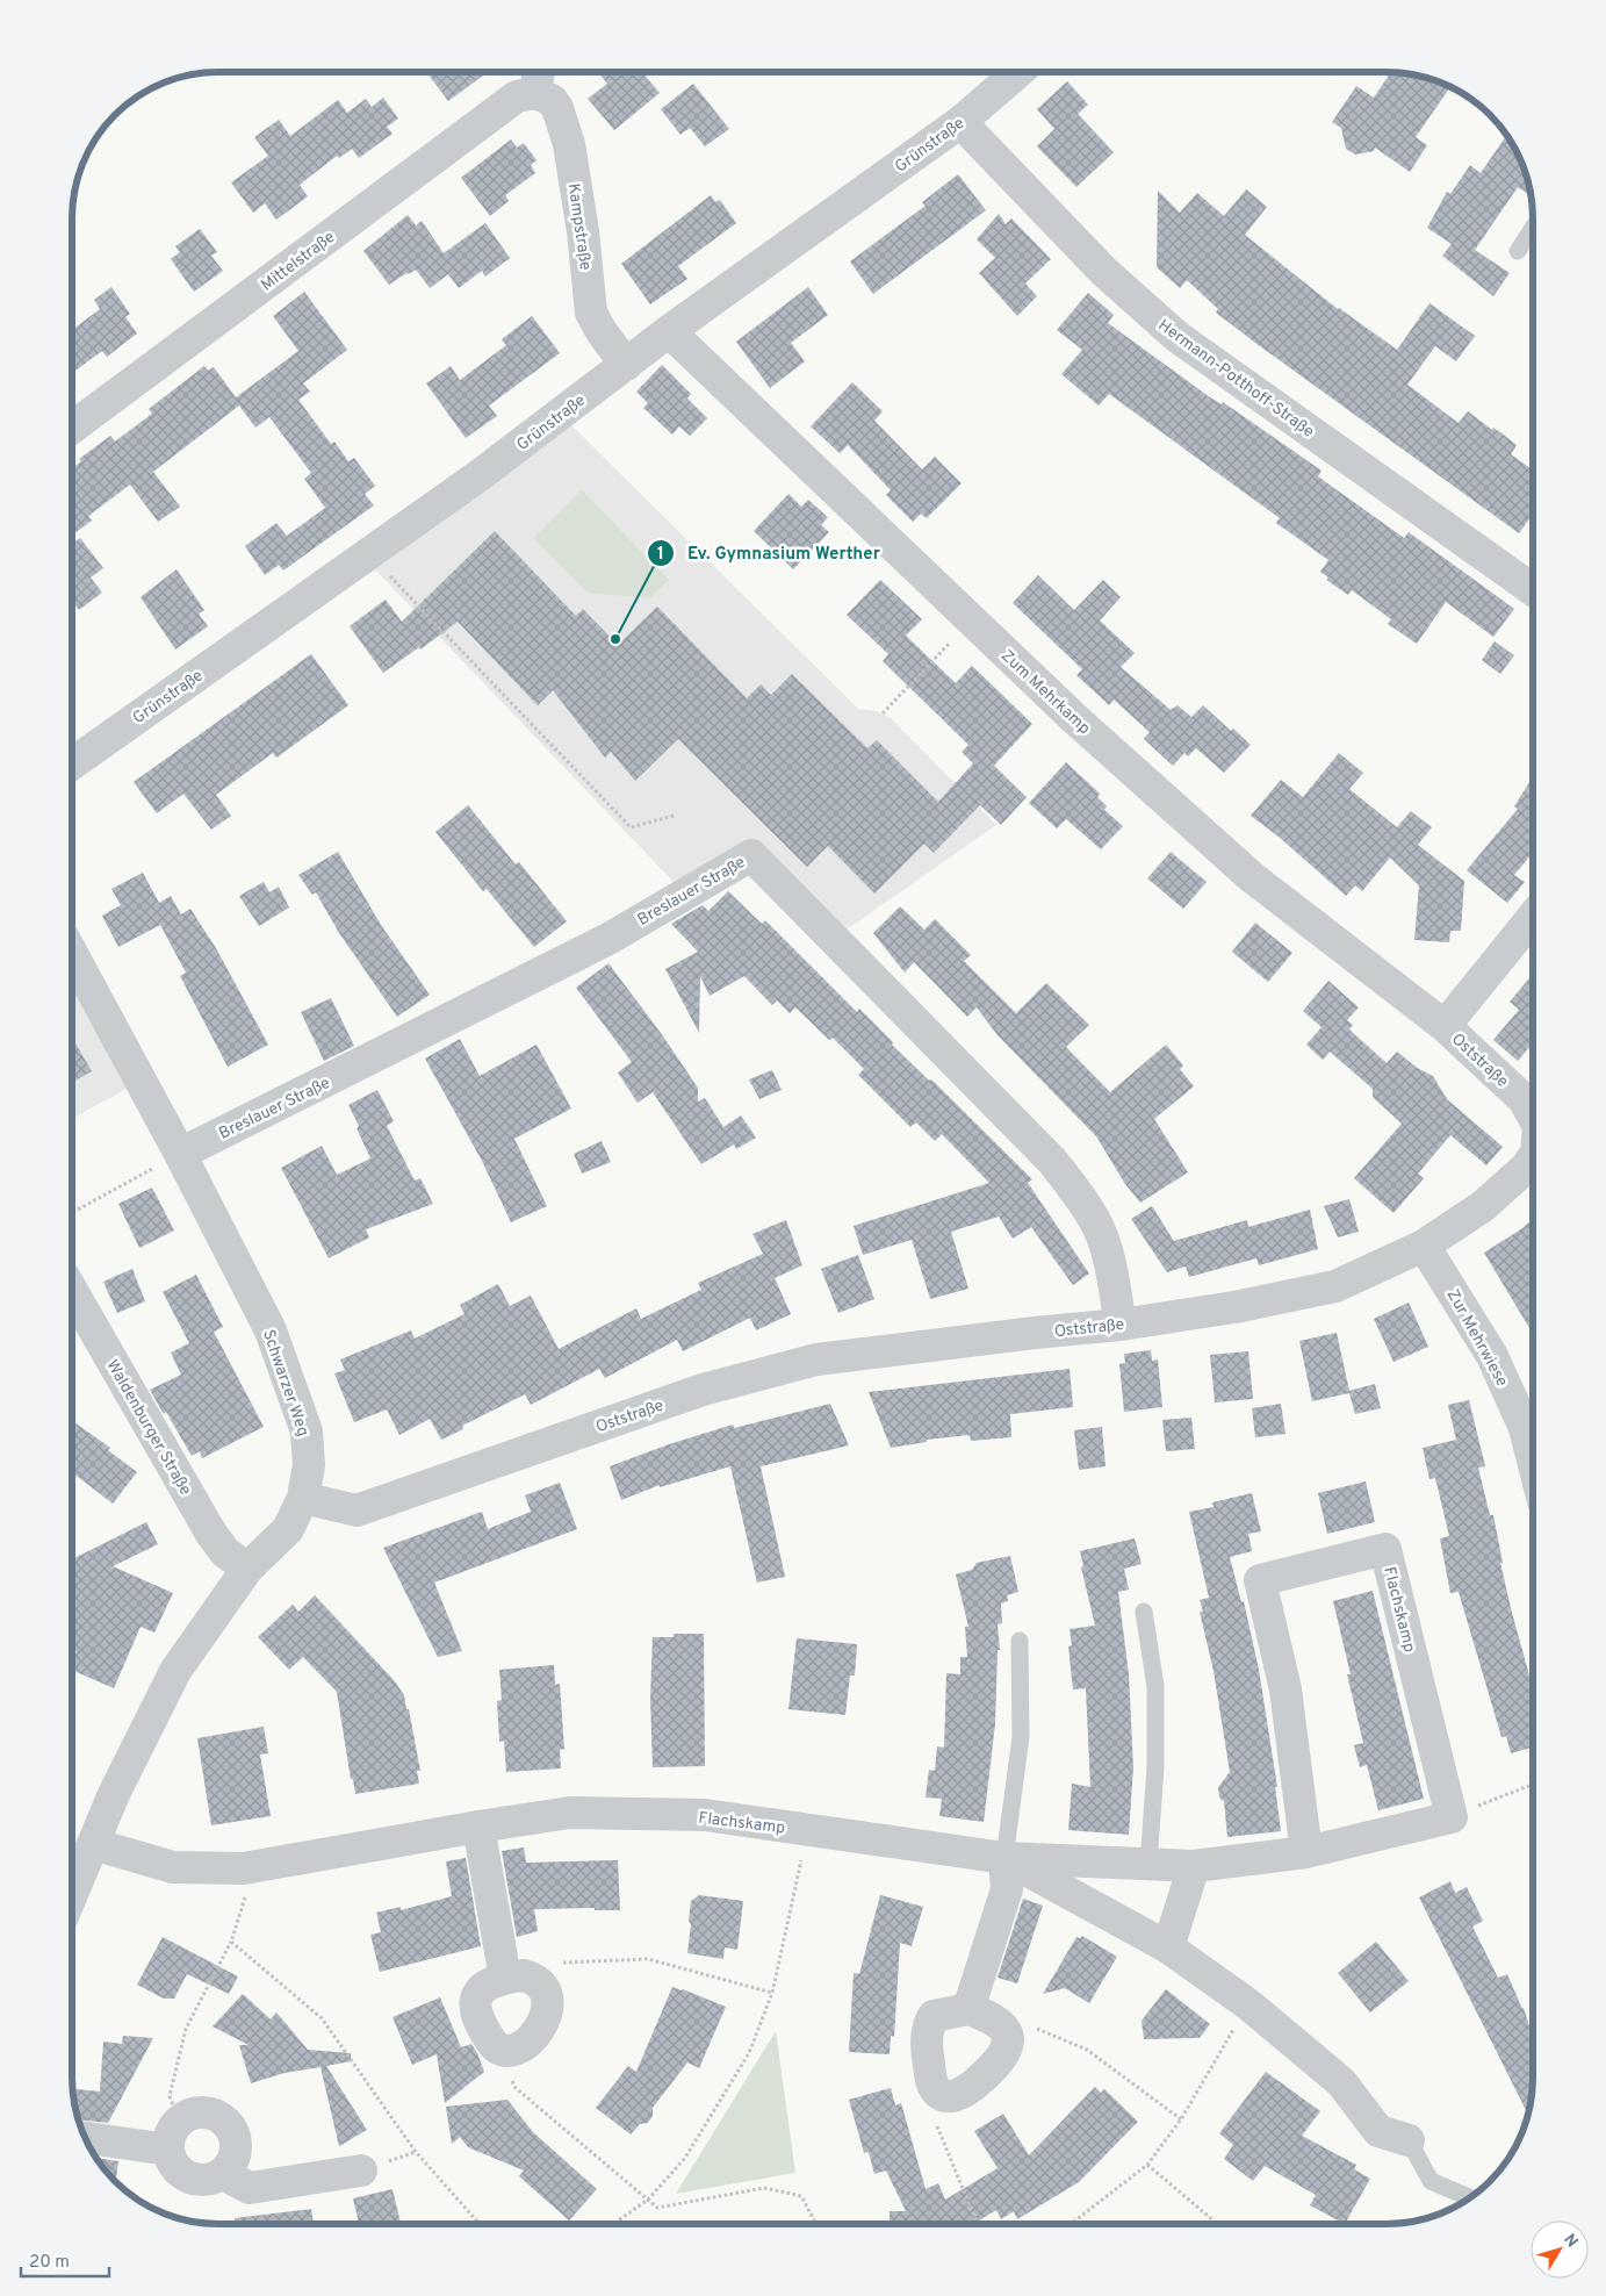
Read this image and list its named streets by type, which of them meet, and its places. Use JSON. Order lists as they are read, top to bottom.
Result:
{
  "streets": {
    "street": [
      "Grünstraße",
      "Kampstraße",
      "Mittelstraße",
      "Hermann-Potthoff-Straße",
      "Zum Mehrkamp",
      "Breslauer Straße",
      "Oststraße",
      "Zur Mehrwiese",
      "Schwarzer Weg",
      "Waldenburger Straße",
      "Flachskamp"
    ]
  },
  "crossings": [
    ["Grünstraße", "Kampstraße"],
    ["Grünstraße", "Hermann-Potthoff-Straße"],
    ["Grünstraße", "Zum Mehrkamp"],
    ["Kampstraße", "Mittelstraße"],
    ["Zum Mehrkamp", "Oststraße"],
    ["Breslauer Straße", "Oststraße"],
    ["Breslauer Straße", "Schwarzer Weg"],
    ["Oststraße", "Zur Mehrwiese"],
    ["Oststraße", "Schwarzer Weg"],
    ["Schwarzer Weg", "Waldenburger Straße"],
    ["Schwarzer Weg", "Flachskamp"]
  ],
  "places": ["Ev. Gymnasium Werther"],
  "scale_bar": "20 m",
  "north": "top right"
}
